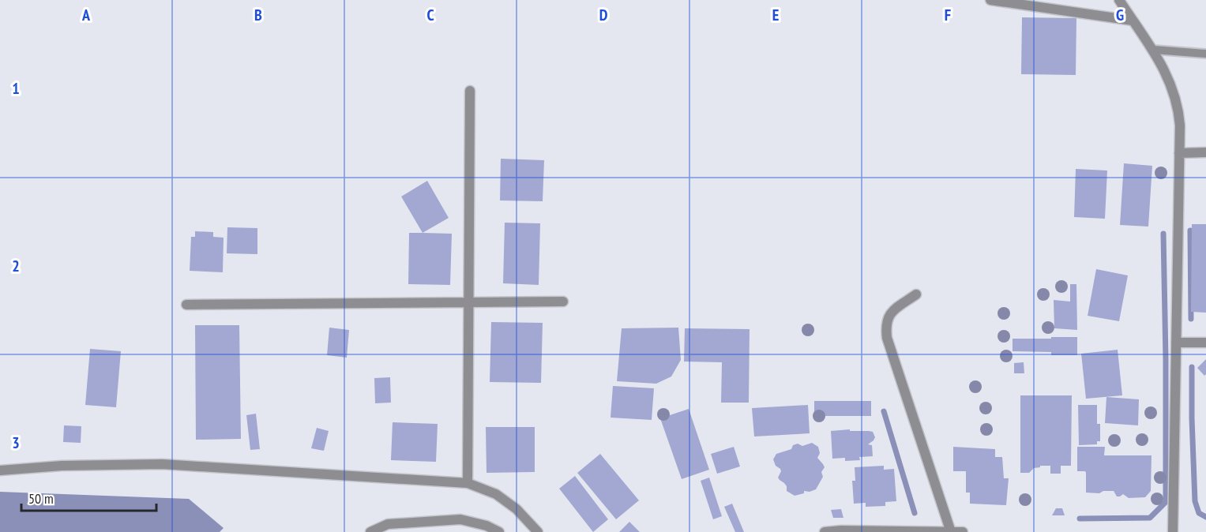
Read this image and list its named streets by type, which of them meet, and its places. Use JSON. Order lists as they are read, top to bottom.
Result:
{
  "scale_bar": "50 m",
  "grid": {
    "columns": [
      "A",
      "B",
      "C",
      "D",
      "E",
      "F",
      "G"
    ],
    "rows": ["1", "2", "3"]
  }
}
